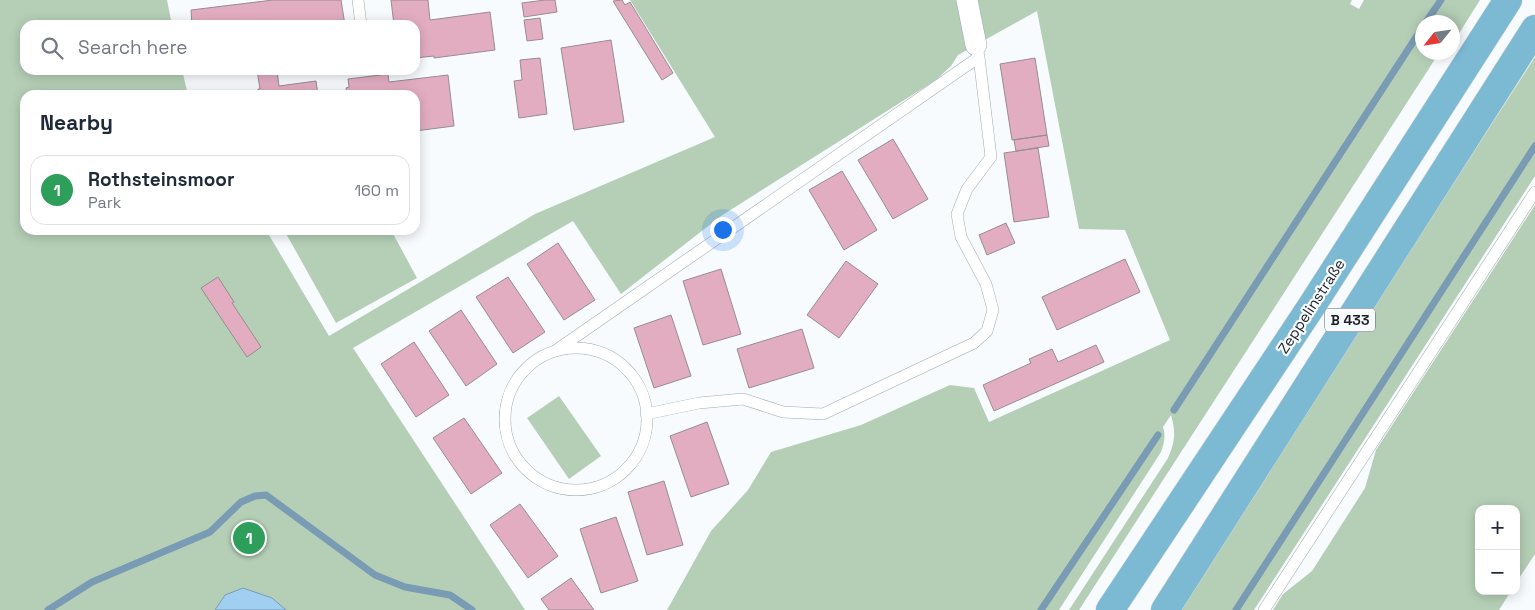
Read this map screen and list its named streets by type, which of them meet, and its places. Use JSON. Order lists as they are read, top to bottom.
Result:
{
  "streets": {
    "highway": ["Zeppelinstraße", "B 433"]
  },
  "north": "bottom left",
  "page": {
    "search": "Search here",
    "heading": "Nearby",
    "list": [
      {
        "mark": "1",
        "name": "Rothsteinsmoor",
        "note": "Park",
        "value": "160 m"
      }
    ],
    "map_buttons": ["+", "−"],
    "pins": "1"
  }
}
